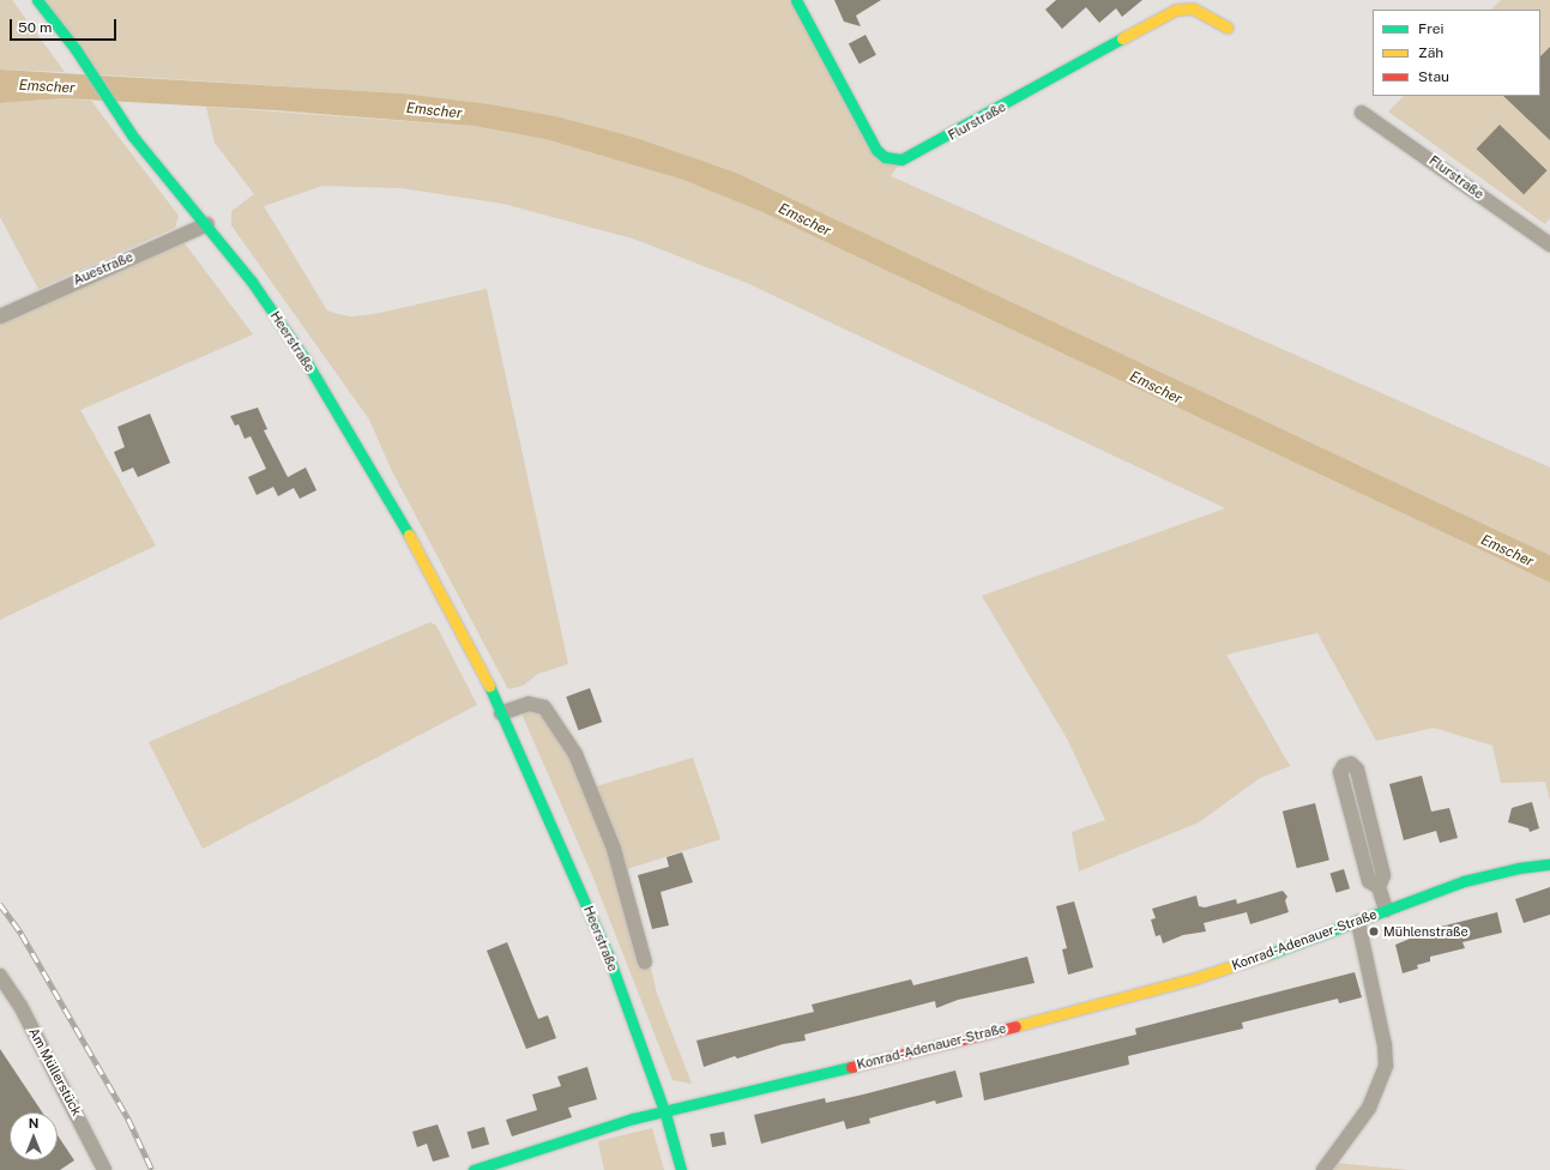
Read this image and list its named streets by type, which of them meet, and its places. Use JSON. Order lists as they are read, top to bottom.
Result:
{
  "streets": {
    "street": [
      "Flurstraße",
      "Auestraße",
      "Heerstraße",
      "Konrad-Adenauer-Straße",
      "Am Müllerstück"
    ]
  },
  "crossings": [
    ["Auestraße", "Heerstraße"],
    ["Heerstraße", "Konrad-Adenauer-Straße"]
  ],
  "water": ["Emscher"],
  "places": ["Mühlenstraße"],
  "legend": ["Frei", "Zäh", "Stau"],
  "scale_bar": "50 m",
  "north": "top"
}
